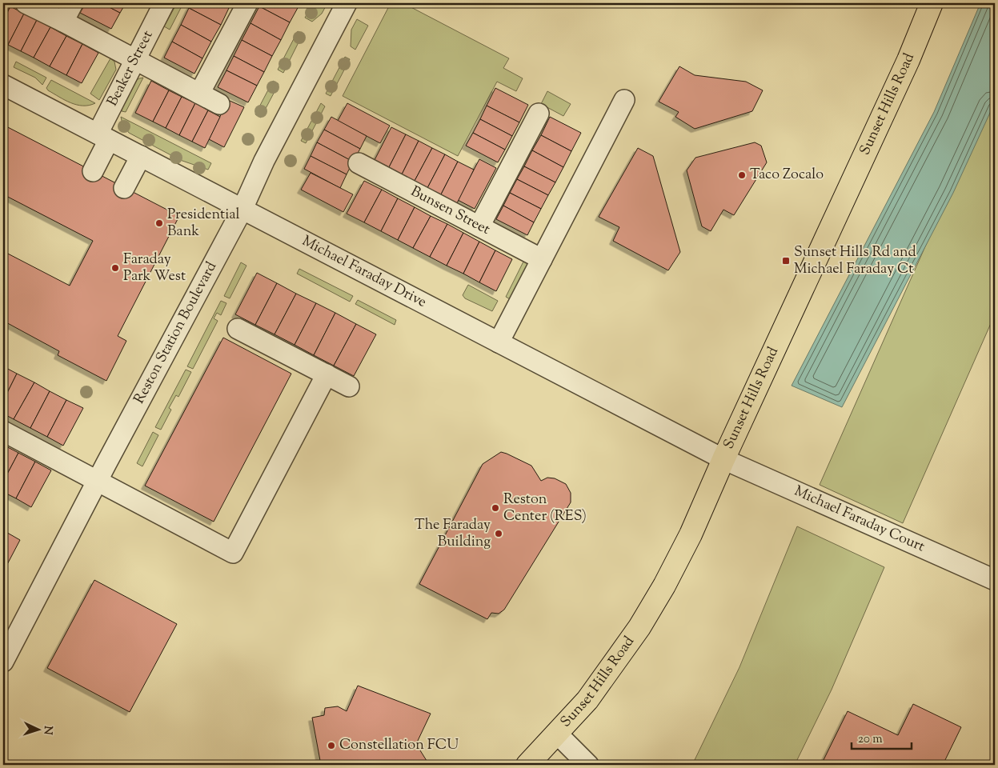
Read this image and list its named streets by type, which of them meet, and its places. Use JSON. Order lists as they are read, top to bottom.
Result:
{
  "streets": {
    "main road": ["Sunset Hills Road"],
    "street": [
      "Beaker Street",
      "Bunsen Street",
      "Michael Faraday Drive",
      "Reston Station Boulevard",
      "Michael Faraday Court"
    ]
  },
  "crossings": [
    ["Beaker Street", "Michael Faraday Drive"],
    ["Sunset Hills Road", "Michael Faraday Drive"],
    ["Sunset Hills Road", "Michael Faraday Court"],
    ["Michael Faraday Drive", "Reston Station Boulevard"],
    ["Michael Faraday Drive", "Michael Faraday Court"]
  ],
  "places": {
    "other": [
      "Taco Zocalo",
      "Presidential Bank",
      "Faraday Park West",
      "Reston Center (RES)",
      "The Faraday Building",
      "Constellation FCU"
    ],
    "transit": ["Sunset Hills Rd and Michael Faraday Ct"]
  },
  "scale_bar": "20 m",
  "north": "right"
}
